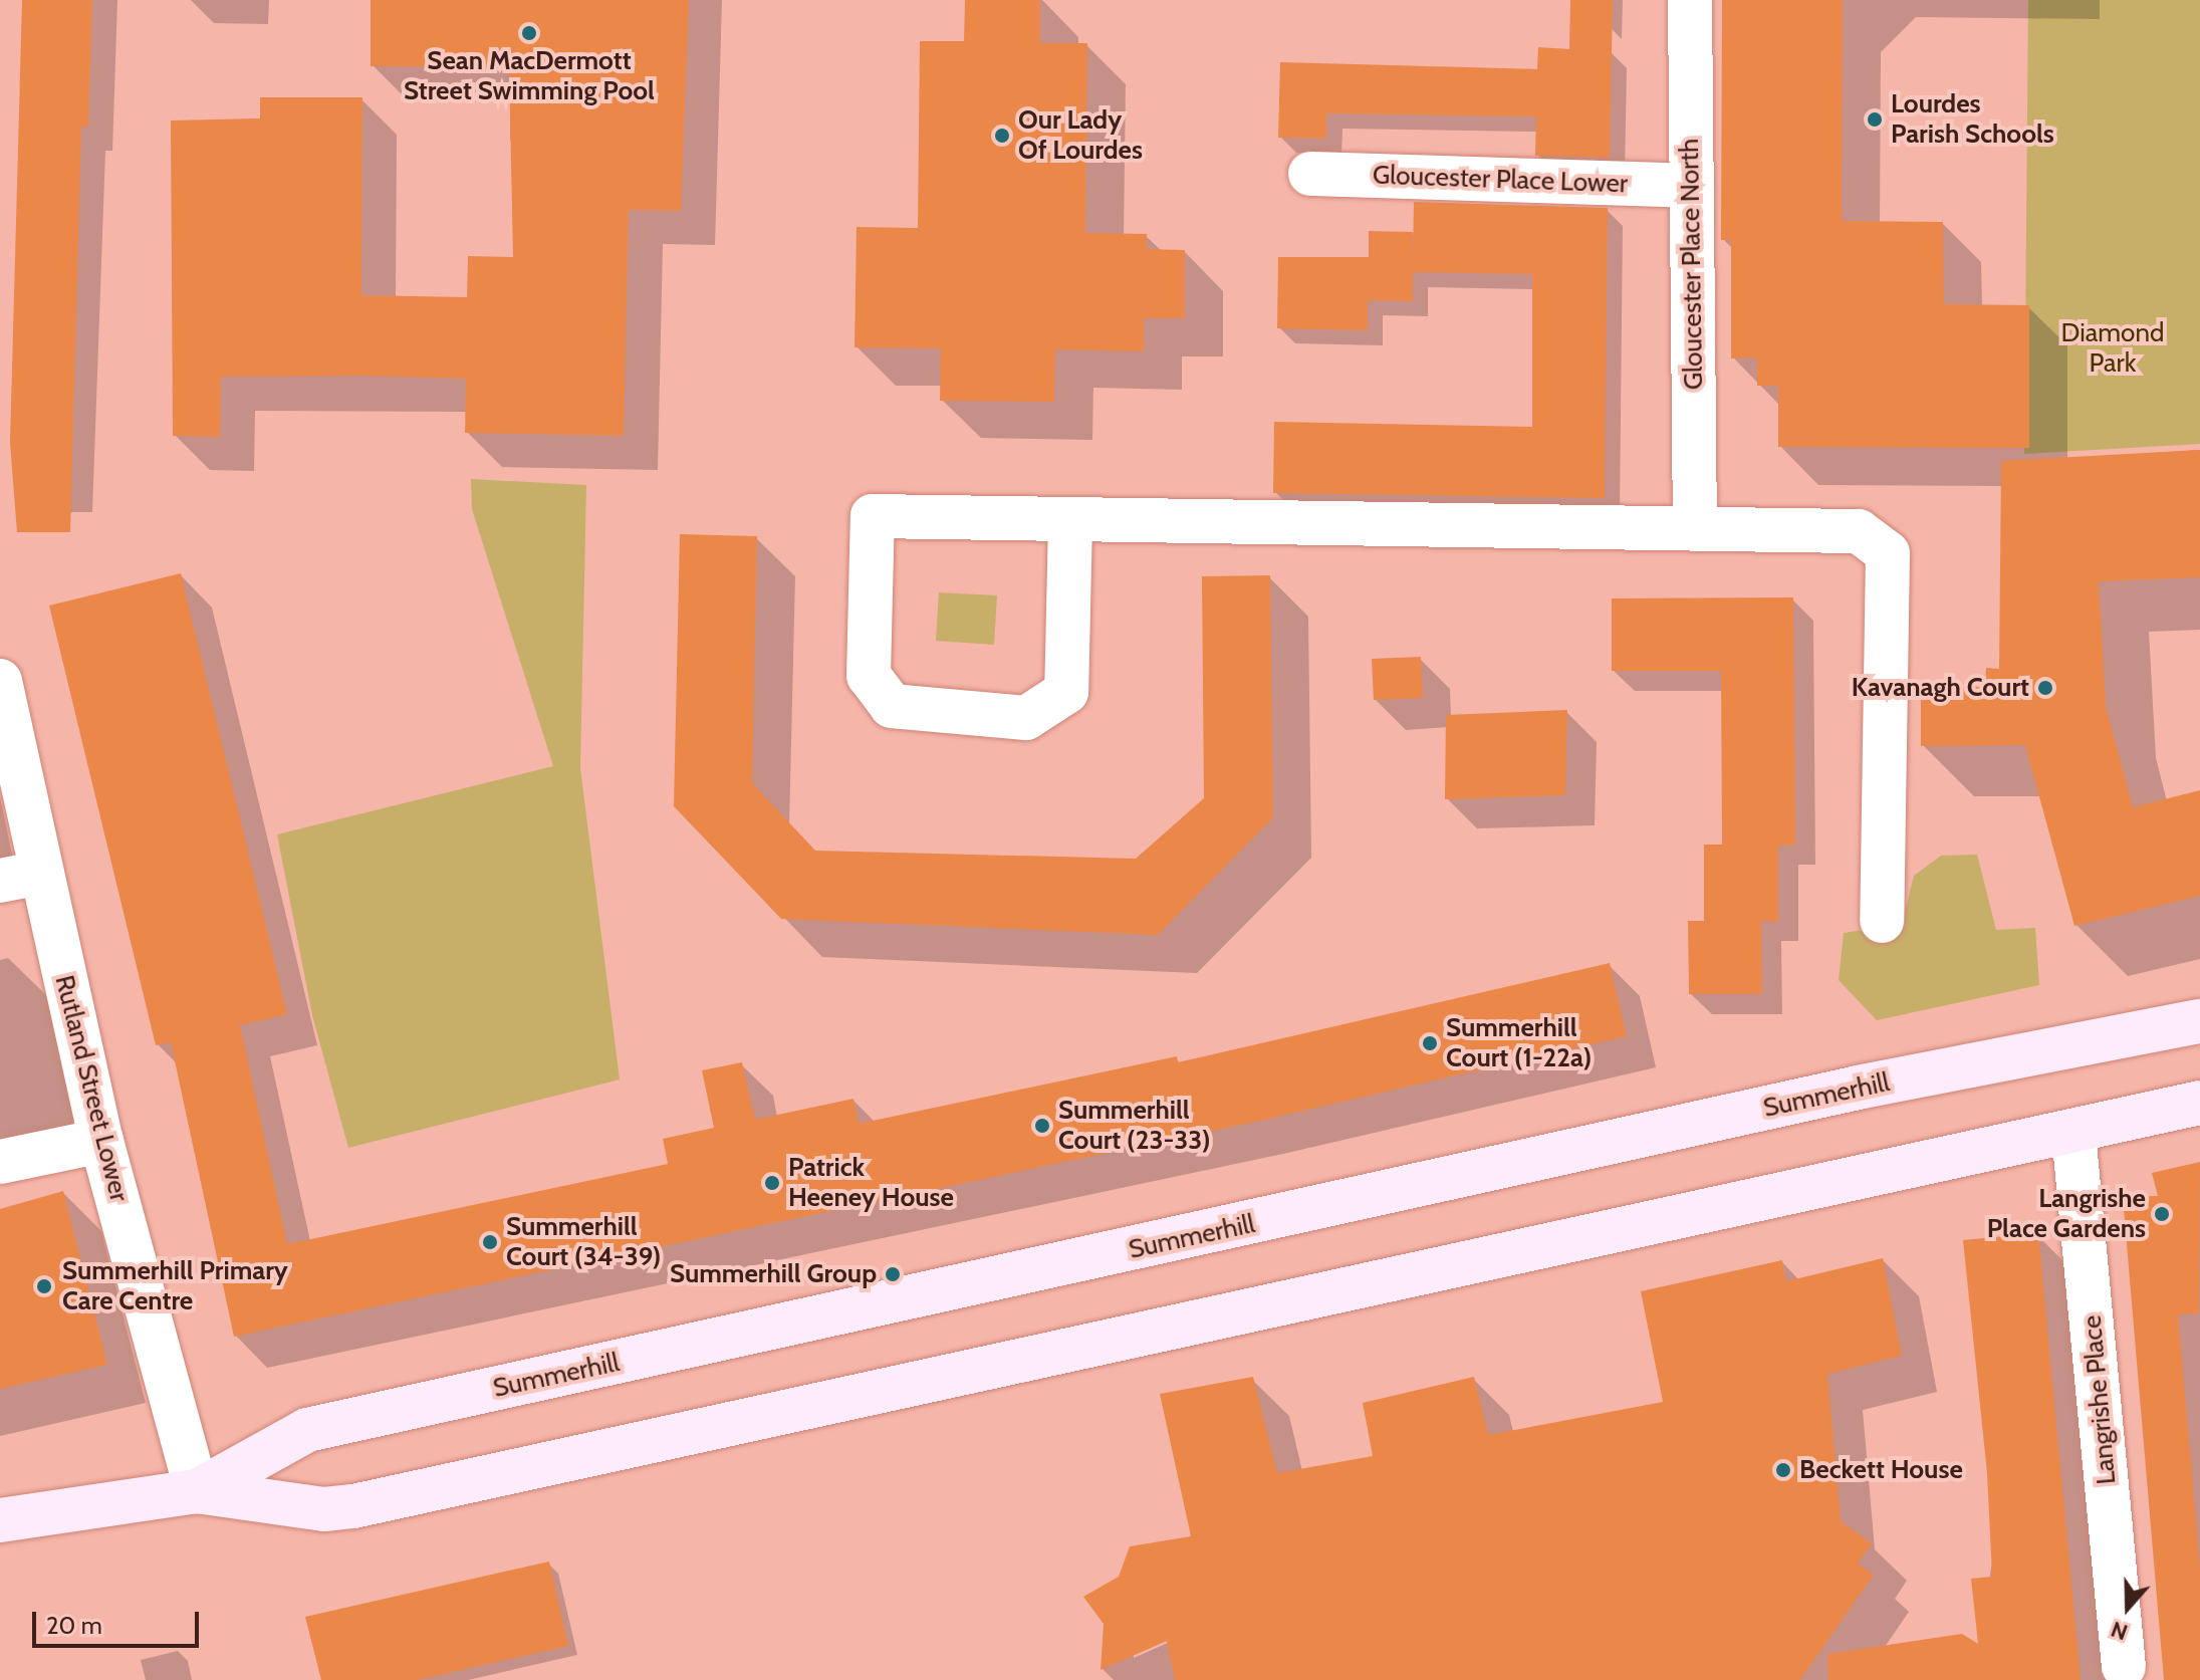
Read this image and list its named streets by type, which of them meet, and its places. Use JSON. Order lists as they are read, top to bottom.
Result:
{
  "streets": {
    "main road": ["Summerhill"],
    "street": [
      "Gloucester Place Lower",
      "Gloucester Place North",
      "Rutland Street Lower",
      "Langrishe Place"
    ]
  },
  "crossings": [
    ["Gloucester Place Lower", "Gloucester Place North"],
    ["Rutland Street Lower", "Summerhill"],
    ["Summerhill", "Langrishe Place"]
  ],
  "parks": ["Diamond Park"],
  "places": [
    "Sean MacDermott Street Swimming Pool",
    "Lourdes Parish Schools",
    "Our Lady Of Lourdes",
    "Kavanagh Court",
    "Summerhill Court (1-22a)",
    "Summerhill Court (23-33)",
    "Patrick Heeney House",
    "Langrishe Place Gardens",
    "Summerhill Court (34-39)",
    "Summerhill Group",
    "Summerhill Primary Care Centre",
    "Beckett House"
  ],
  "scale_bar": "20 m",
  "north": "bottom"
}
